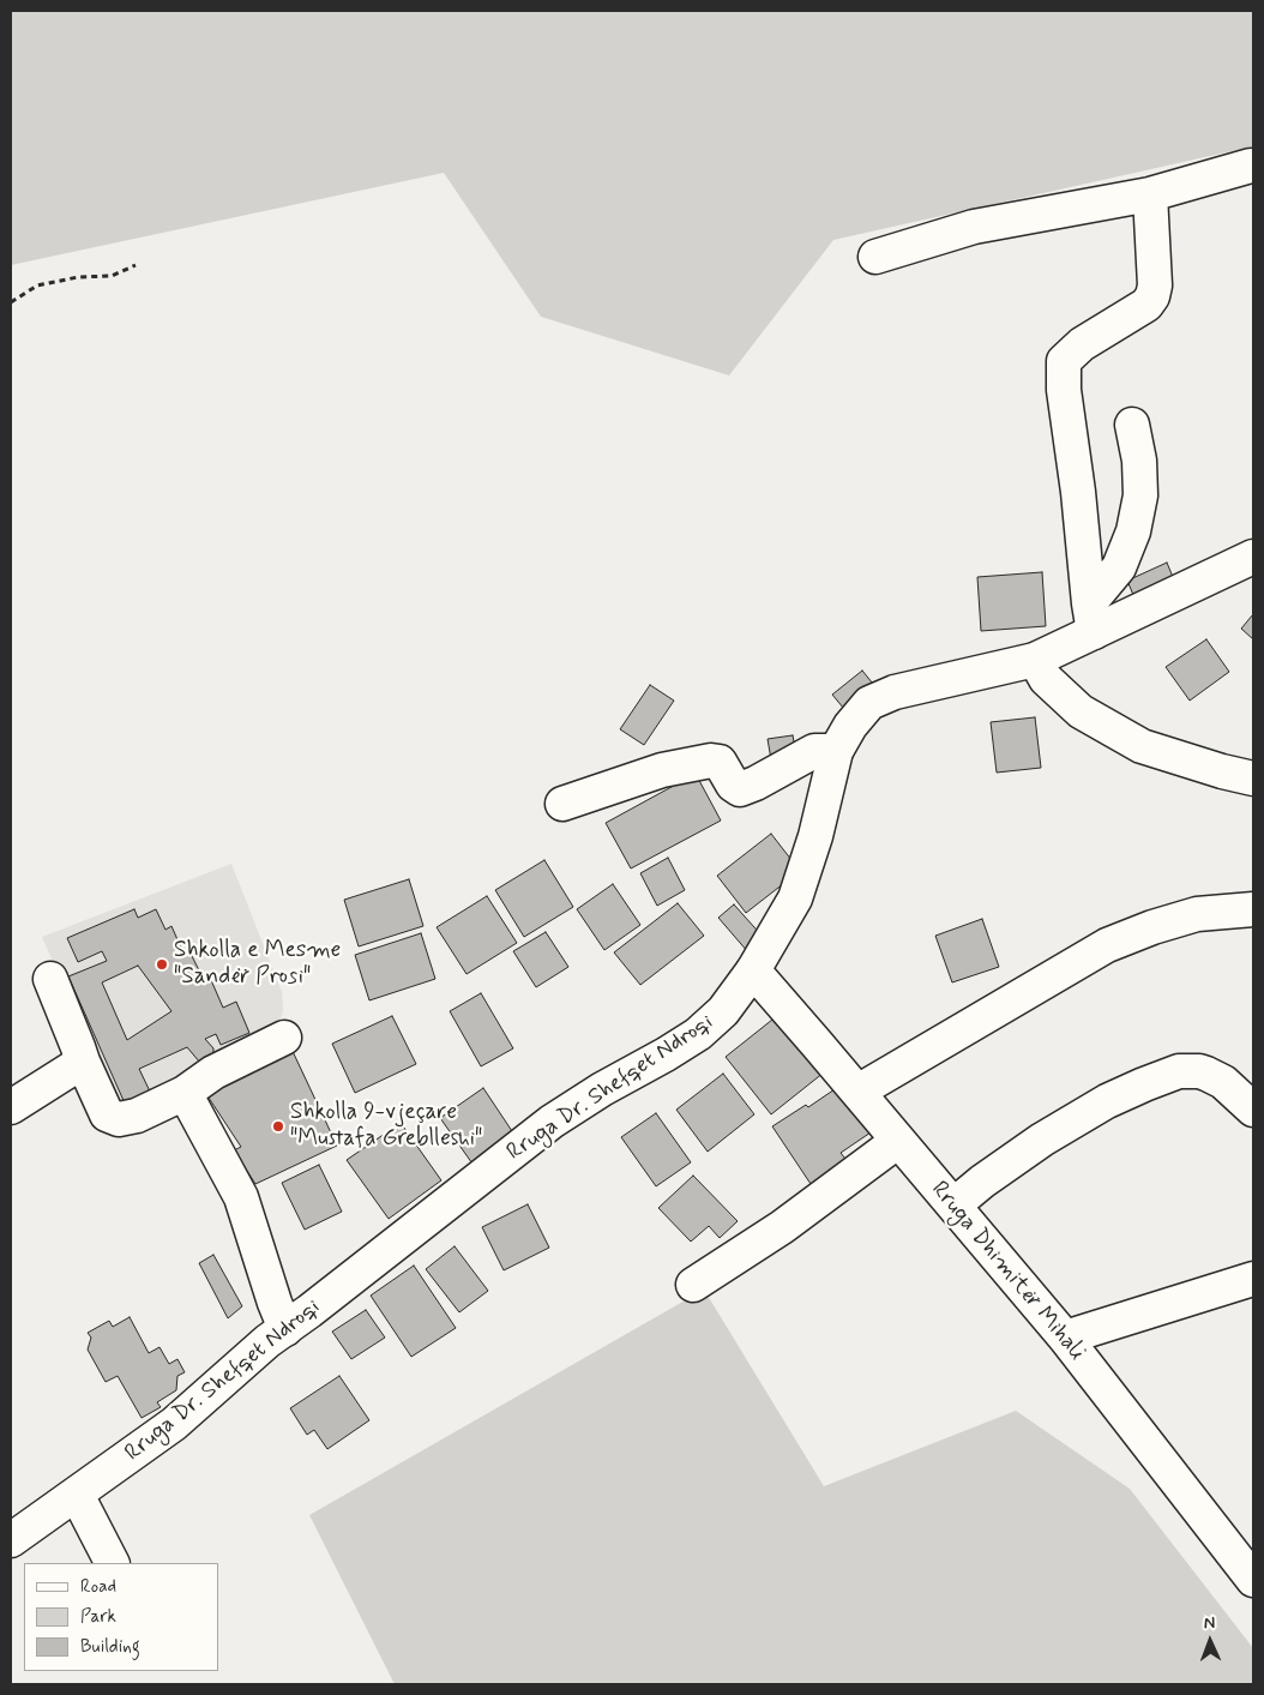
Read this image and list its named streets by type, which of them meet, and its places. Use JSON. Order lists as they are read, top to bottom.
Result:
{
  "streets": {
    "street": ["Rruga Dr. Shefqet Ndroqi", "Rruga Dhimitër Mihali"]
  },
  "crossings": [
    ["Rruga Dr. Shefqet Ndroqi", "Rruga Dhimitër Mihali"]
  ],
  "places": ["Shkolla e Mesme \"Sandër Prosi\"", "Shkolla 9-vjeçare \"Mustafa Greblleshi\""],
  "legend": ["Road", "Park", "Building"],
  "north": "top"
}
